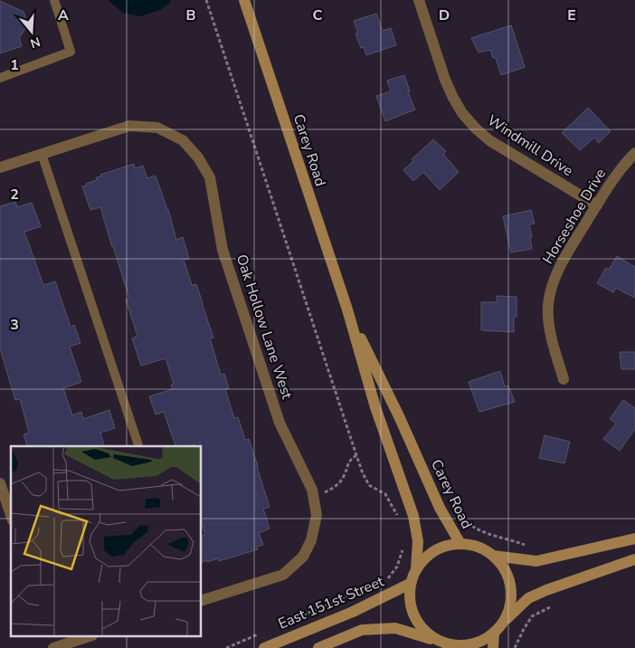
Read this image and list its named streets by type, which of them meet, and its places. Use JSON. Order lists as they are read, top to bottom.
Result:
{
  "streets": {
    "street": [
      "Windmill Drive",
      "Carey Road",
      "Horseshoe Drive",
      "Oak Hollow Lane West",
      "East 151st Street"
    ]
  },
  "crossings": [
    ["Windmill Drive", "Horseshoe Drive"],
    ["Carey Road", "East 151st Street"]
  ],
  "north": "bottom",
  "grid": {
    "columns": [
      "A",
      "B",
      "C",
      "D",
      "E"
    ],
    "rows": ["1", "2", "3"]
  }
}
